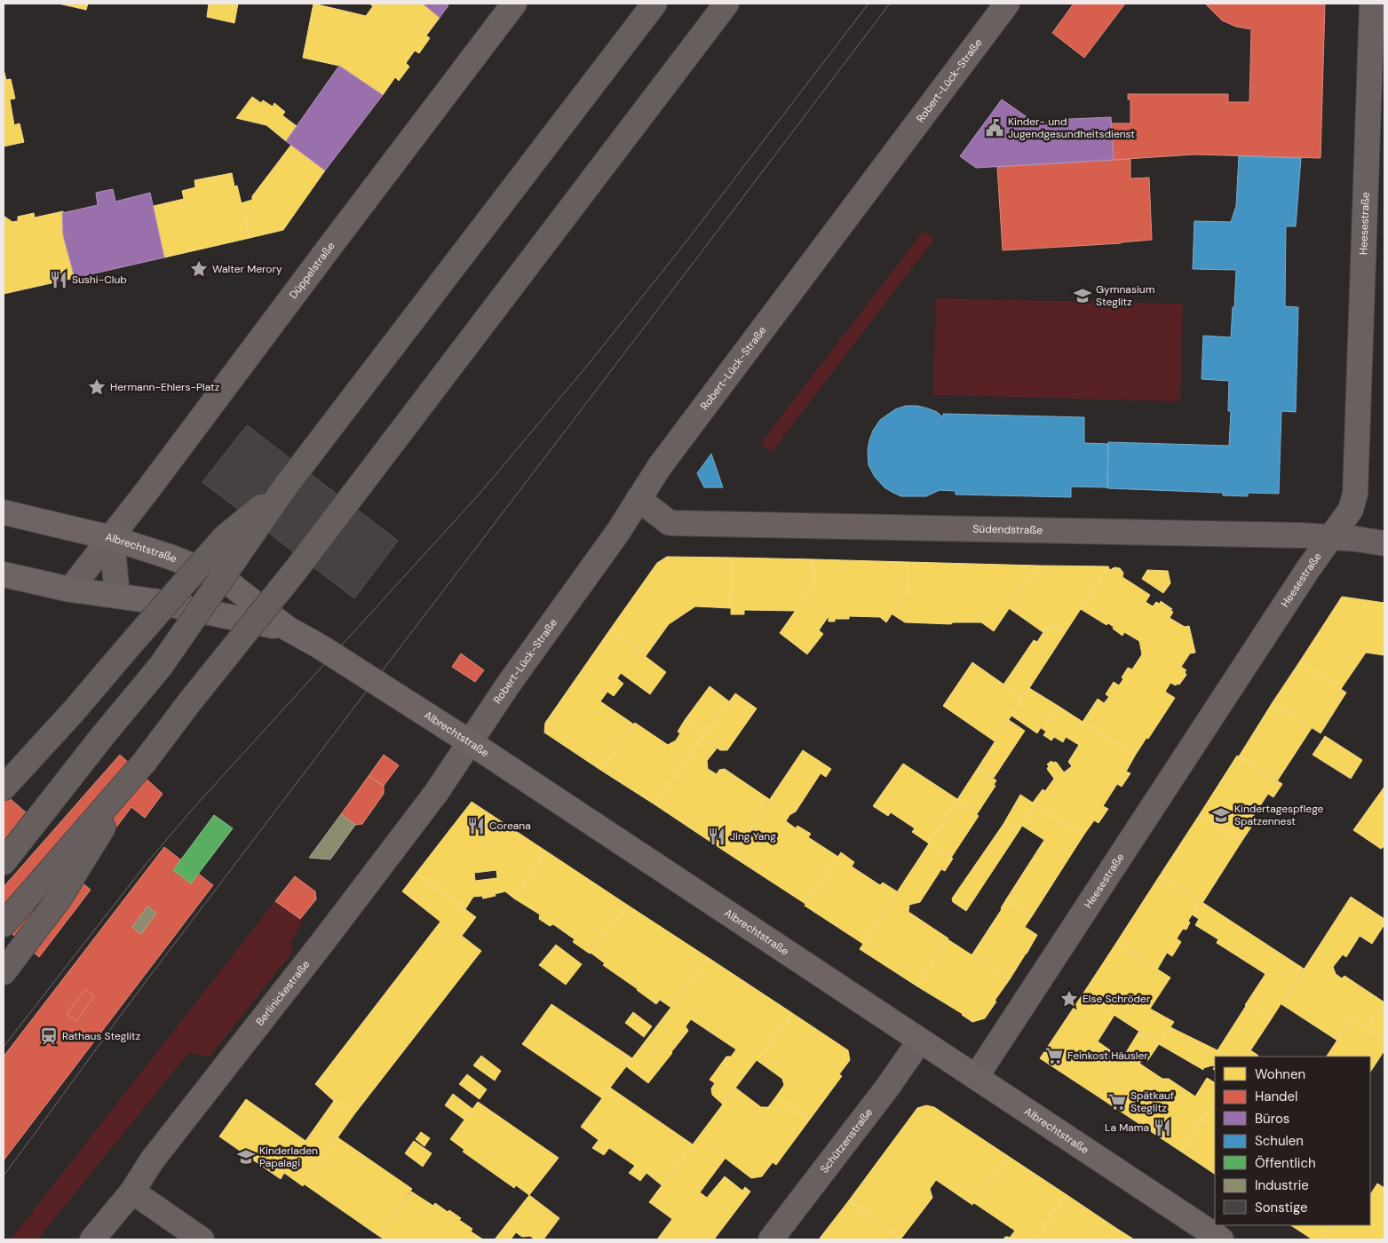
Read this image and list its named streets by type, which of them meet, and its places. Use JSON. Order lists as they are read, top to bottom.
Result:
{
  "streets": {
    "main road": ["Albrechtstraße"],
    "street": [
      "Robert-Lück-Straße",
      "Heesestraße",
      "Düppelstraße",
      "Südendstraße",
      "Berlinickestraße",
      "Schützenstraße"
    ]
  },
  "crossings": [
    ["Robert-Lück-Straße", "Südendstraße"],
    ["Robert-Lück-Straße", "Albrechtstraße"],
    ["Robert-Lück-Straße", "Berlinickestraße"],
    ["Heesestraße", "Südendstraße"],
    ["Heesestraße", "Albrechtstraße"],
    ["Düppelstraße", "Albrechtstraße"],
    ["Albrechtstraße", "Berlinickestraße"],
    ["Albrechtstraße", "Schützenstraße"]
  ],
  "places": {
    "public building": ["Kinder- und Jugendgesundheitsdienst"],
    "place": ["Walter Merory", "Hermann-Ehlers-Platz", "Else Schröder"],
    "restaurant": [
      "Sushi-Club",
      "Coreana",
      "Jing Yang",
      "La Mama"
    ],
    "school or university": ["Gymnasium Steglitz", "Kindertagespflege Spatzennest", "Kinderladen Papalagi"],
    "station": ["Rathaus Steglitz"],
    "supermarket": ["Feinkost Häusler", "Spätkauf Steglitz"]
  },
  "legend": [
    "Wohnen",
    "Handel",
    "Büros",
    "Schulen",
    "Öffentlich",
    "Industrie",
    "Sonstige"
  ]
}
